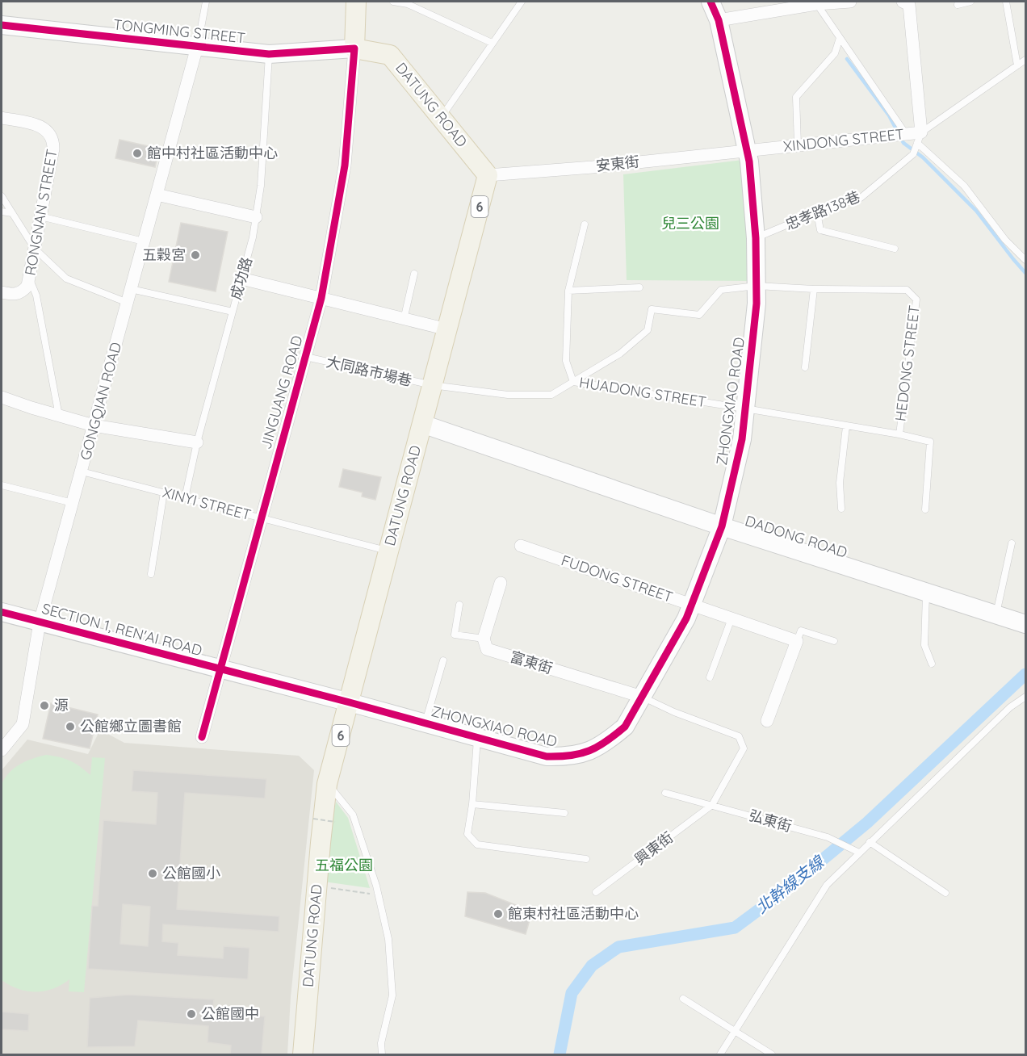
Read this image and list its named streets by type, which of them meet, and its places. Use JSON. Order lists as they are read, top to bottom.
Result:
{
  "streets": {
    "main road": ["DATUNG ROAD", "6"],
    "street": [
      "TONGMING STREET",
      "XINDONG STREET",
      "安東街",
      "RONGNAN STREET",
      "JINGUANG ROAD",
      "GONGQIAN ROAD",
      "ZHONGXIAO ROAD",
      "DADONG ROAD",
      "FUDONG STREET",
      "SECTION 1, REN'AI ROAD",
      "富東街"
    ],
    "lane": [
      "忠孝路138巷",
      "成功路",
      "HEDONG STREET",
      "大同路市場巷",
      "HUADONG STREET",
      "XINYI STREET",
      "弘東街",
      "興東街"
    ]
  },
  "crossings": [
    ["TONGMING STREET", "DATUNG ROAD"],
    ["TONGMING STREET", "成功路"],
    ["TONGMING STREET", "JINGUANG ROAD"],
    ["TONGMING STREET", "GONGQIAN ROAD"],
    ["DATUNG ROAD", "安東街"],
    ["DATUNG ROAD", "大同路市場巷"],
    ["DATUNG ROAD", "JINGUANG ROAD"],
    ["DATUNG ROAD", "ZHONGXIAO ROAD"],
    ["DATUNG ROAD", "XINYI STREET"],
    ["DATUNG ROAD", "DADONG ROAD"],
    ["DATUNG ROAD", "SECTION 1, REN'AI ROAD"],
    ["XINDONG STREET", "安東街"],
    ["XINDONG STREET", "忠孝路138巷"],
    ["XINDONG STREET", "ZHONGXIAO ROAD"],
    ["安東街", "ZHONGXIAO ROAD"],
    ["忠孝路138巷", "ZHONGXIAO ROAD"],
    ["成功路", "XINYI STREET"],
    ["HEDONG STREET", "大同路市場巷"],
    ["HEDONG STREET", "HUADONG STREET"],
    ["HEDONG STREET", "ZHONGXIAO ROAD"],
    ["大同路市場巷", "JINGUANG ROAD"],
    ["大同路市場巷", "HUADONG STREET"],
    ["JINGUANG ROAD", "XINYI STREET"],
    ["JINGUANG ROAD", "SECTION 1, REN'AI ROAD"],
    ["HUADONG STREET", "ZHONGXIAO ROAD"],
    ["GONGQIAN ROAD", "XINYI STREET"],
    ["GONGQIAN ROAD", "SECTION 1, REN'AI ROAD"],
    ["ZHONGXIAO ROAD", "DADONG ROAD"],
    ["ZHONGXIAO ROAD", "FUDONG STREET"],
    ["ZHONGXIAO ROAD", "SECTION 1, REN'AI ROAD"],
    ["ZHONGXIAO ROAD", "富東街"],
    ["弘東街", "興東街"]
  ],
  "water": ["北幹線支線"],
  "parks": ["兒三公園", "五福公園"],
  "places": [
    "館中村社區活動中心",
    "五穀宮",
    "源",
    "公館鄉立圖書館",
    "公館國小",
    "館東村社區活動中心",
    "公館國中"
  ]
}
